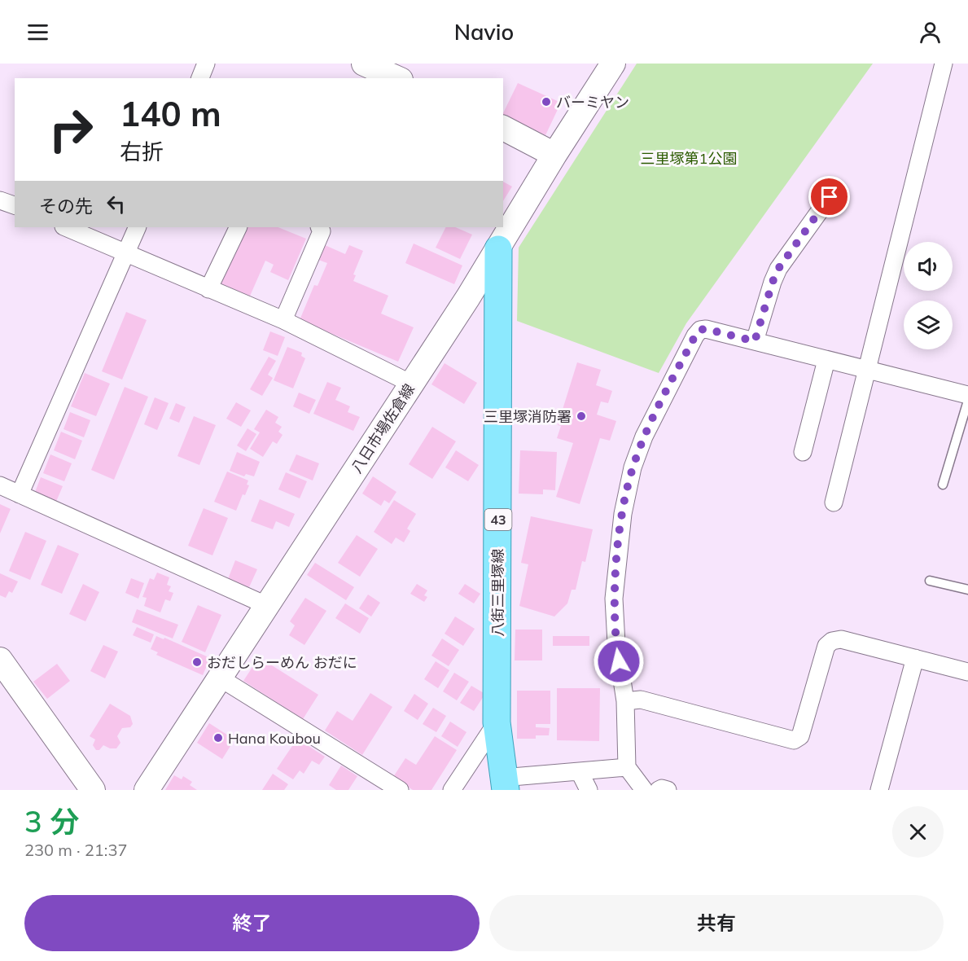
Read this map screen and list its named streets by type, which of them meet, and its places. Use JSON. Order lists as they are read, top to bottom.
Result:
{
  "streets": {
    "main road": ["八日市場佐倉線", "43", "八街三里塚線"]
  },
  "crossings": [
    ["八日市場佐倉線", "八街三里塚線"]
  ],
  "parks": ["三里塚第1公園"],
  "places": [
    "バーミヤン",
    "三里塚消防署",
    "おだしらーめん おだに",
    "Hana Koubou"
  ],
  "page": {
    "header": "Navio",
    "turn": ["140 m", "右折"],
    "then": "その先",
    "heading": ["3 分", "230 m · 21:37"],
    "buttons": ["終了", "共有"]
  }
}
